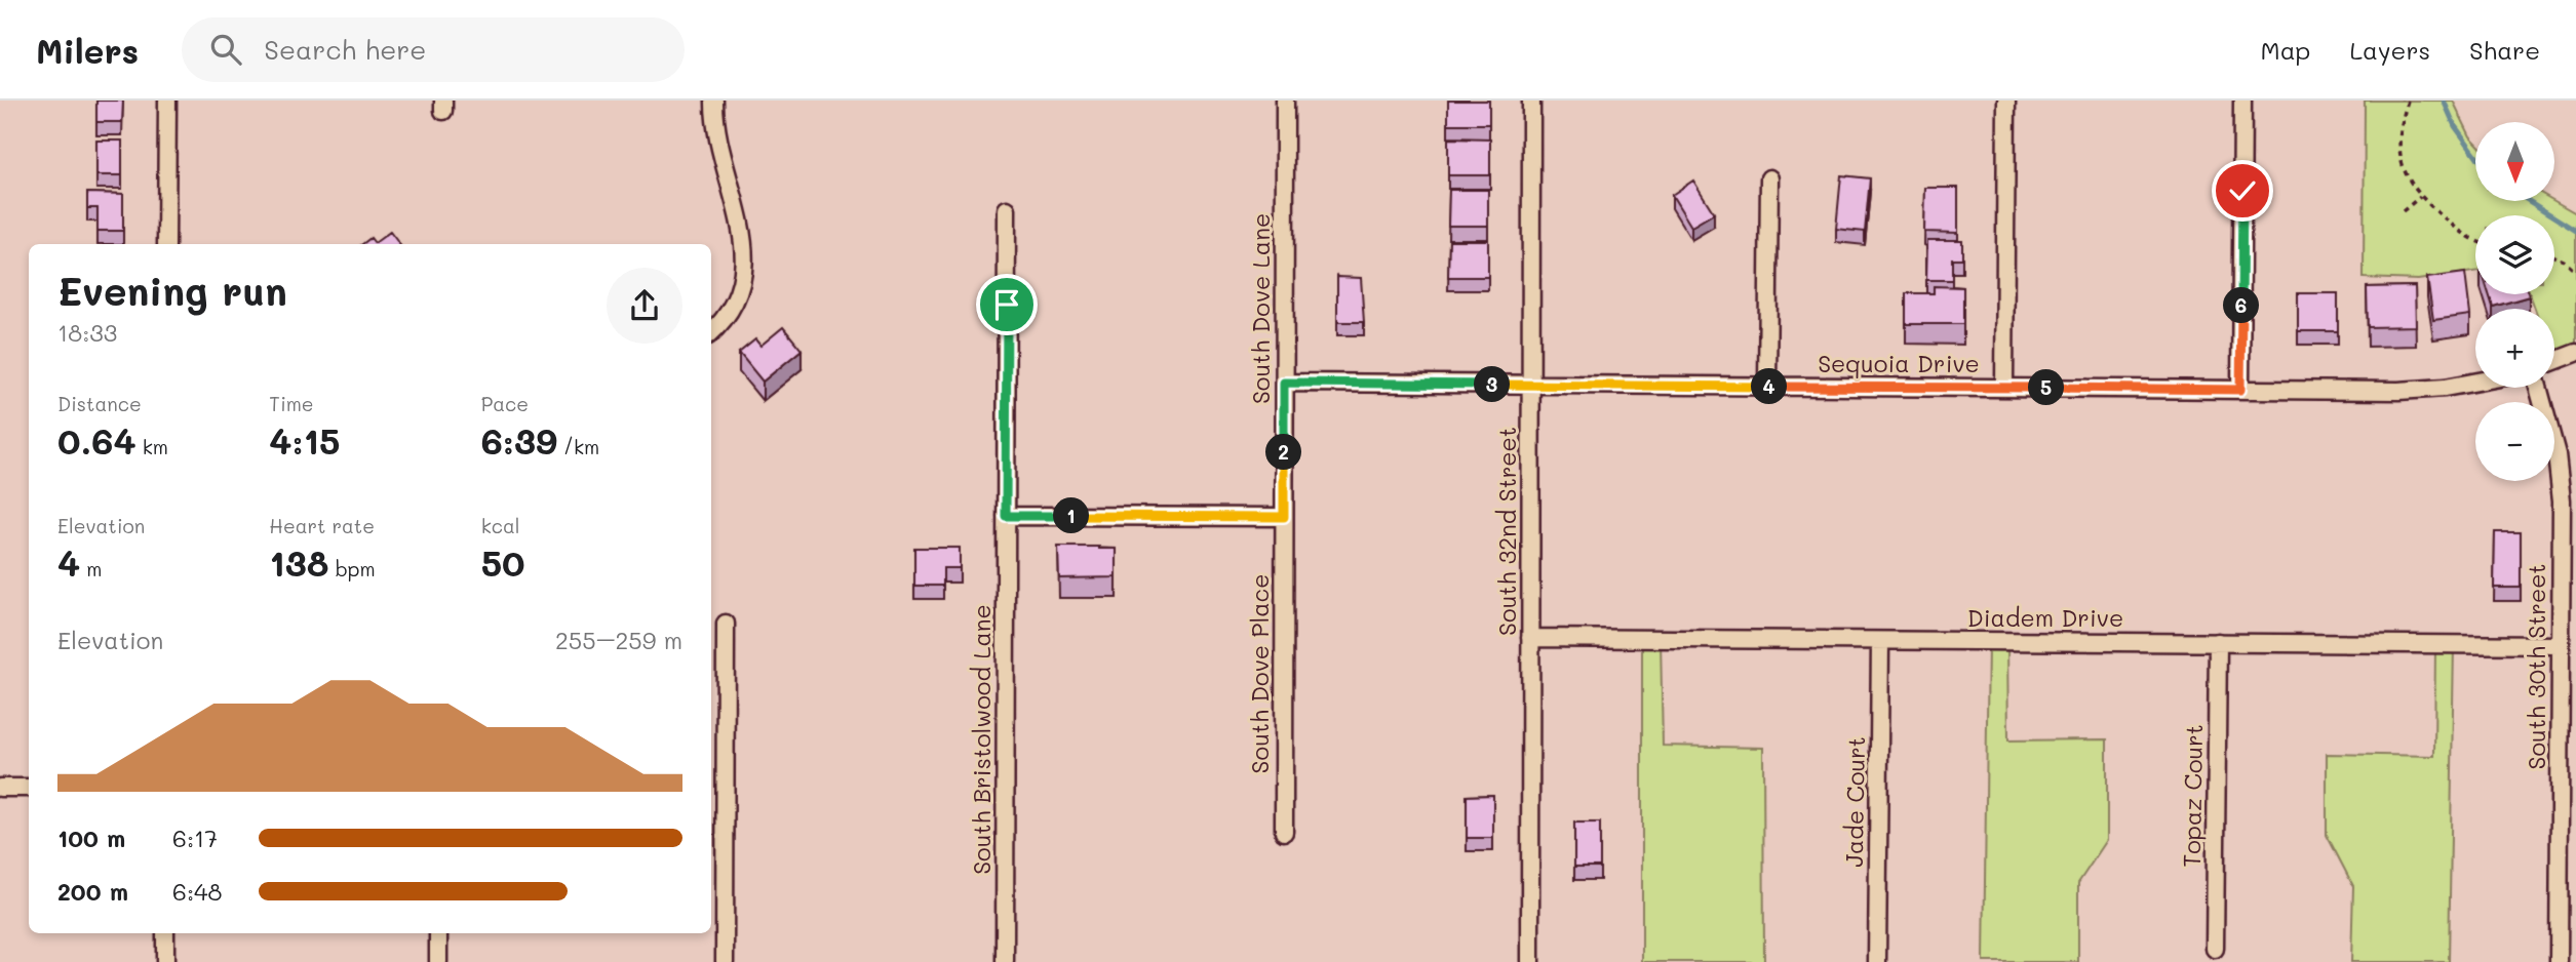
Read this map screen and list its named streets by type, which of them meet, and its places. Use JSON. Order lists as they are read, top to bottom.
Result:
{
  "streets": {
    "street": [
      "South Dove Lane",
      "Sequoia Drive",
      "South 32nd Street",
      "Diadem Drive",
      "South 30th Street",
      "South Dove Place",
      "South Bristolwood Lane",
      "Topaz Court",
      "Jade Court"
    ]
  },
  "crossings": [
    ["South Dove Lane", "Sequoia Drive"],
    ["South Dove Lane", "South Dove Place"],
    ["Sequoia Drive", "South 32nd Street"],
    ["South 32nd Street", "Diadem Drive"],
    ["Diadem Drive", "South 30th Street"],
    ["Diadem Drive", "Topaz Court"],
    ["Diadem Drive", "Jade Court"]
  ],
  "north": "bottom",
  "page": {
    "header": "Milers",
    "search": "Search here",
    "nav": ["Map", "Layers", "Share"],
    "map_buttons": ["+", "−"],
    "heading": ["Evening run", "18:33"],
    "pins": [
      "6",
      "3",
      "4",
      "5",
      "2",
      "1"
    ],
    "stats": [
      ["Distance", "0.64 km"],
      ["Time", "4:15"],
      ["Pace", "6:39 /km"],
      ["Elevation", "4 m"],
      ["Heart rate", "138 bpm"],
      ["kcal", "50"]
    ],
    "chart": ["Elevation", "255–259 m"],
    "list": [
      {
        "name": "100 m",
        "note": "6:17"
      },
      {
        "name": "200 m",
        "note": "6:48"
      }
    ]
  }
}
